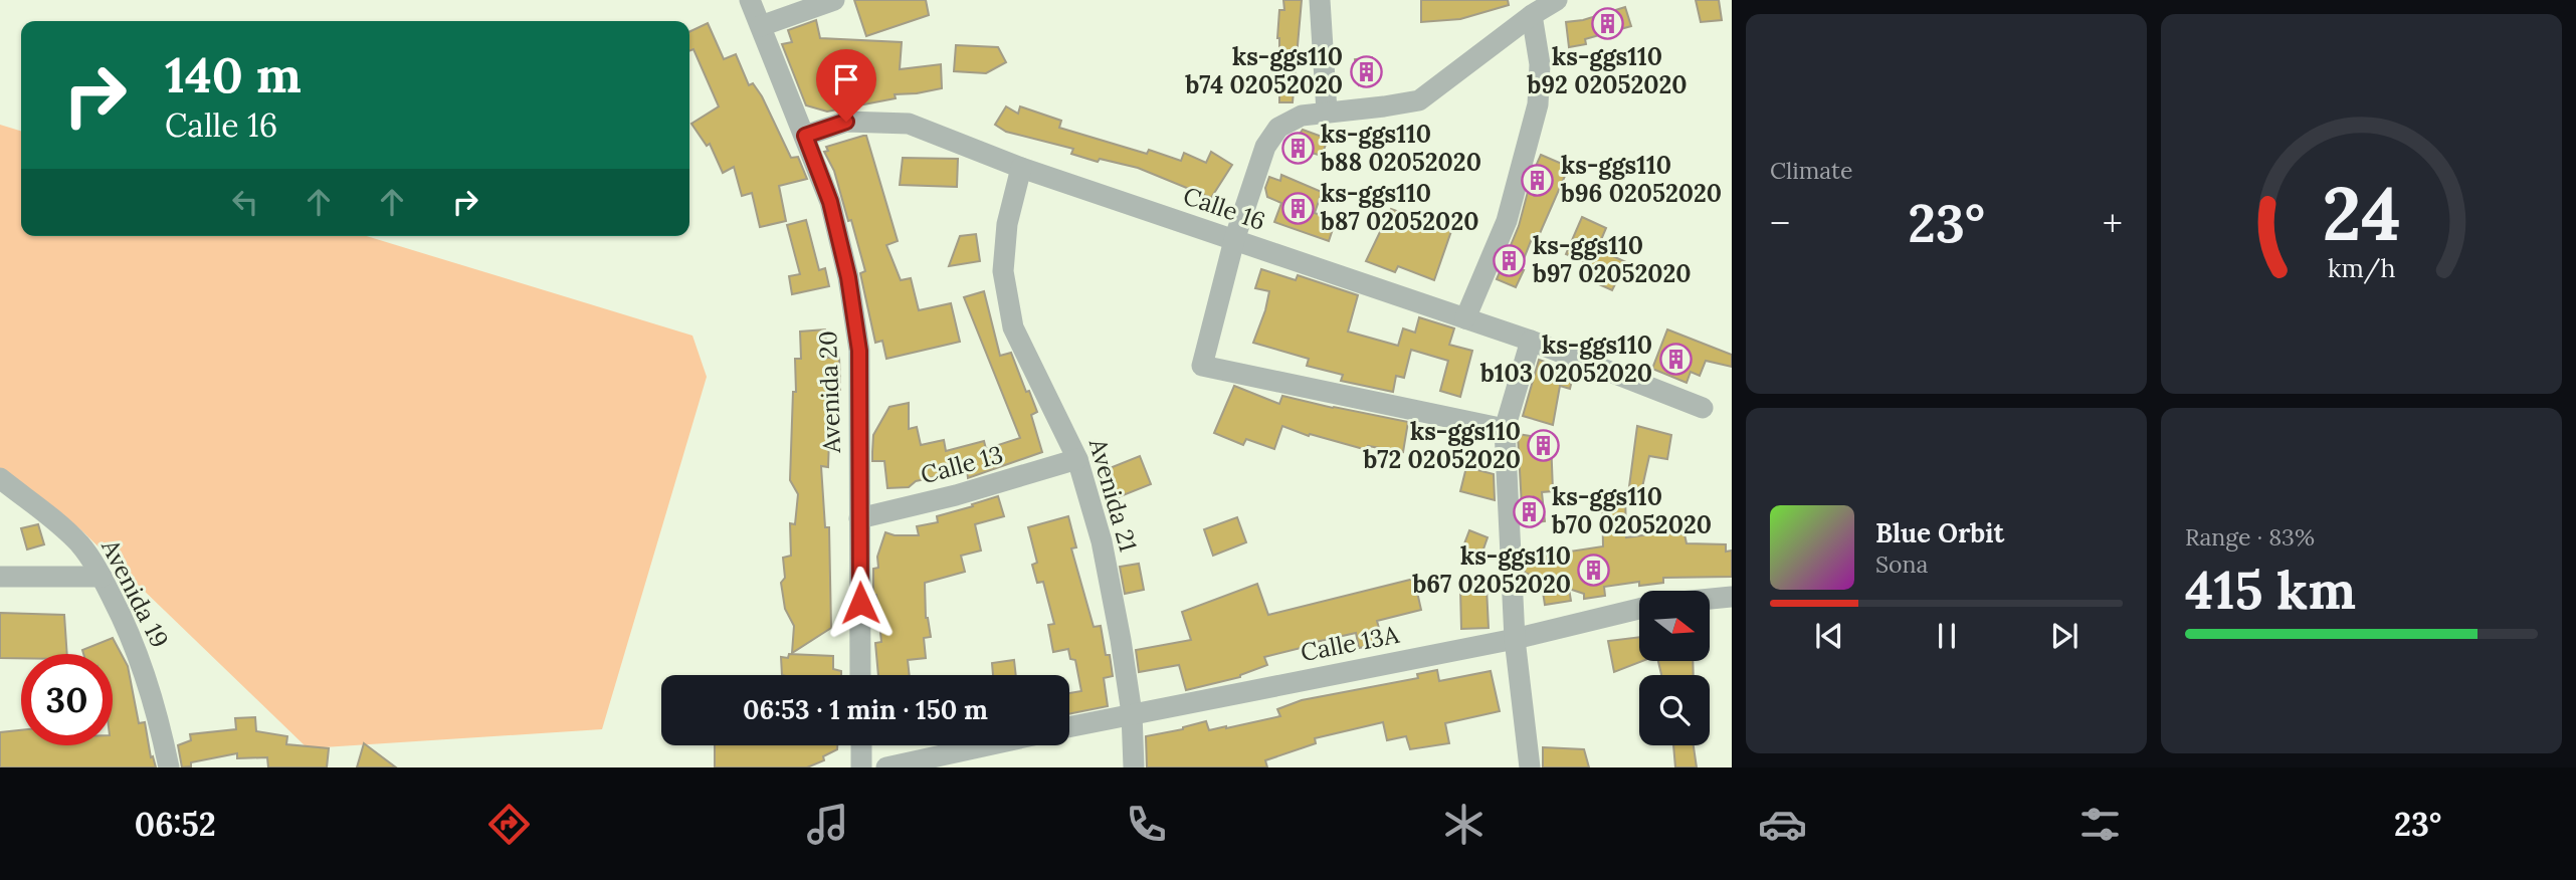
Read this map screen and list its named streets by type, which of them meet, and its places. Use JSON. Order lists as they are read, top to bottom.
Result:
{
  "streets": {
    "street": [
      "Calle 16",
      "Avenida 20",
      "Calle 13",
      "Avenida 21",
      "Avenida 19",
      "Calle 13A"
    ]
  },
  "crossings": [
    ["Calle 16", "Avenida 20"],
    ["Calle 16", "Avenida 21"],
    ["Avenida 20", "Calle 13"],
    ["Calle 13", "Avenida 21"],
    ["Avenida 21", "Calle 13A"]
  ],
  "places": {
    "building": [
      "ks-ggs110 b92 02052020",
      "ks-ggs110 b74 02052020",
      "ks-ggs110 b88 02052020",
      "ks-ggs110 b96 02052020",
      "ks-ggs110 b87 02052020",
      "ks-ggs110 b97 02052020",
      "ks-ggs110 b103 02052020",
      "ks-ggs110 b72 02052020",
      "ks-ggs110 b70 02052020",
      "ks-ggs110 b67 02052020"
    ]
  },
  "north": "right",
  "page": {
    "tile": [
      "Climate",
      ["Range · 83%", "415 km"]
    ],
    "turn": ["140 m", "Calle 16"],
    "heat": ["−", "23°", "+"],
    "song": ["Blue Orbit", "Sona"],
    "limit": "30",
    "trip": "06:53 · 1 min · 150 m",
    "tabs": ["06:52", "23°"],
    "gauge": ["24", "km/h"]
  }
}
